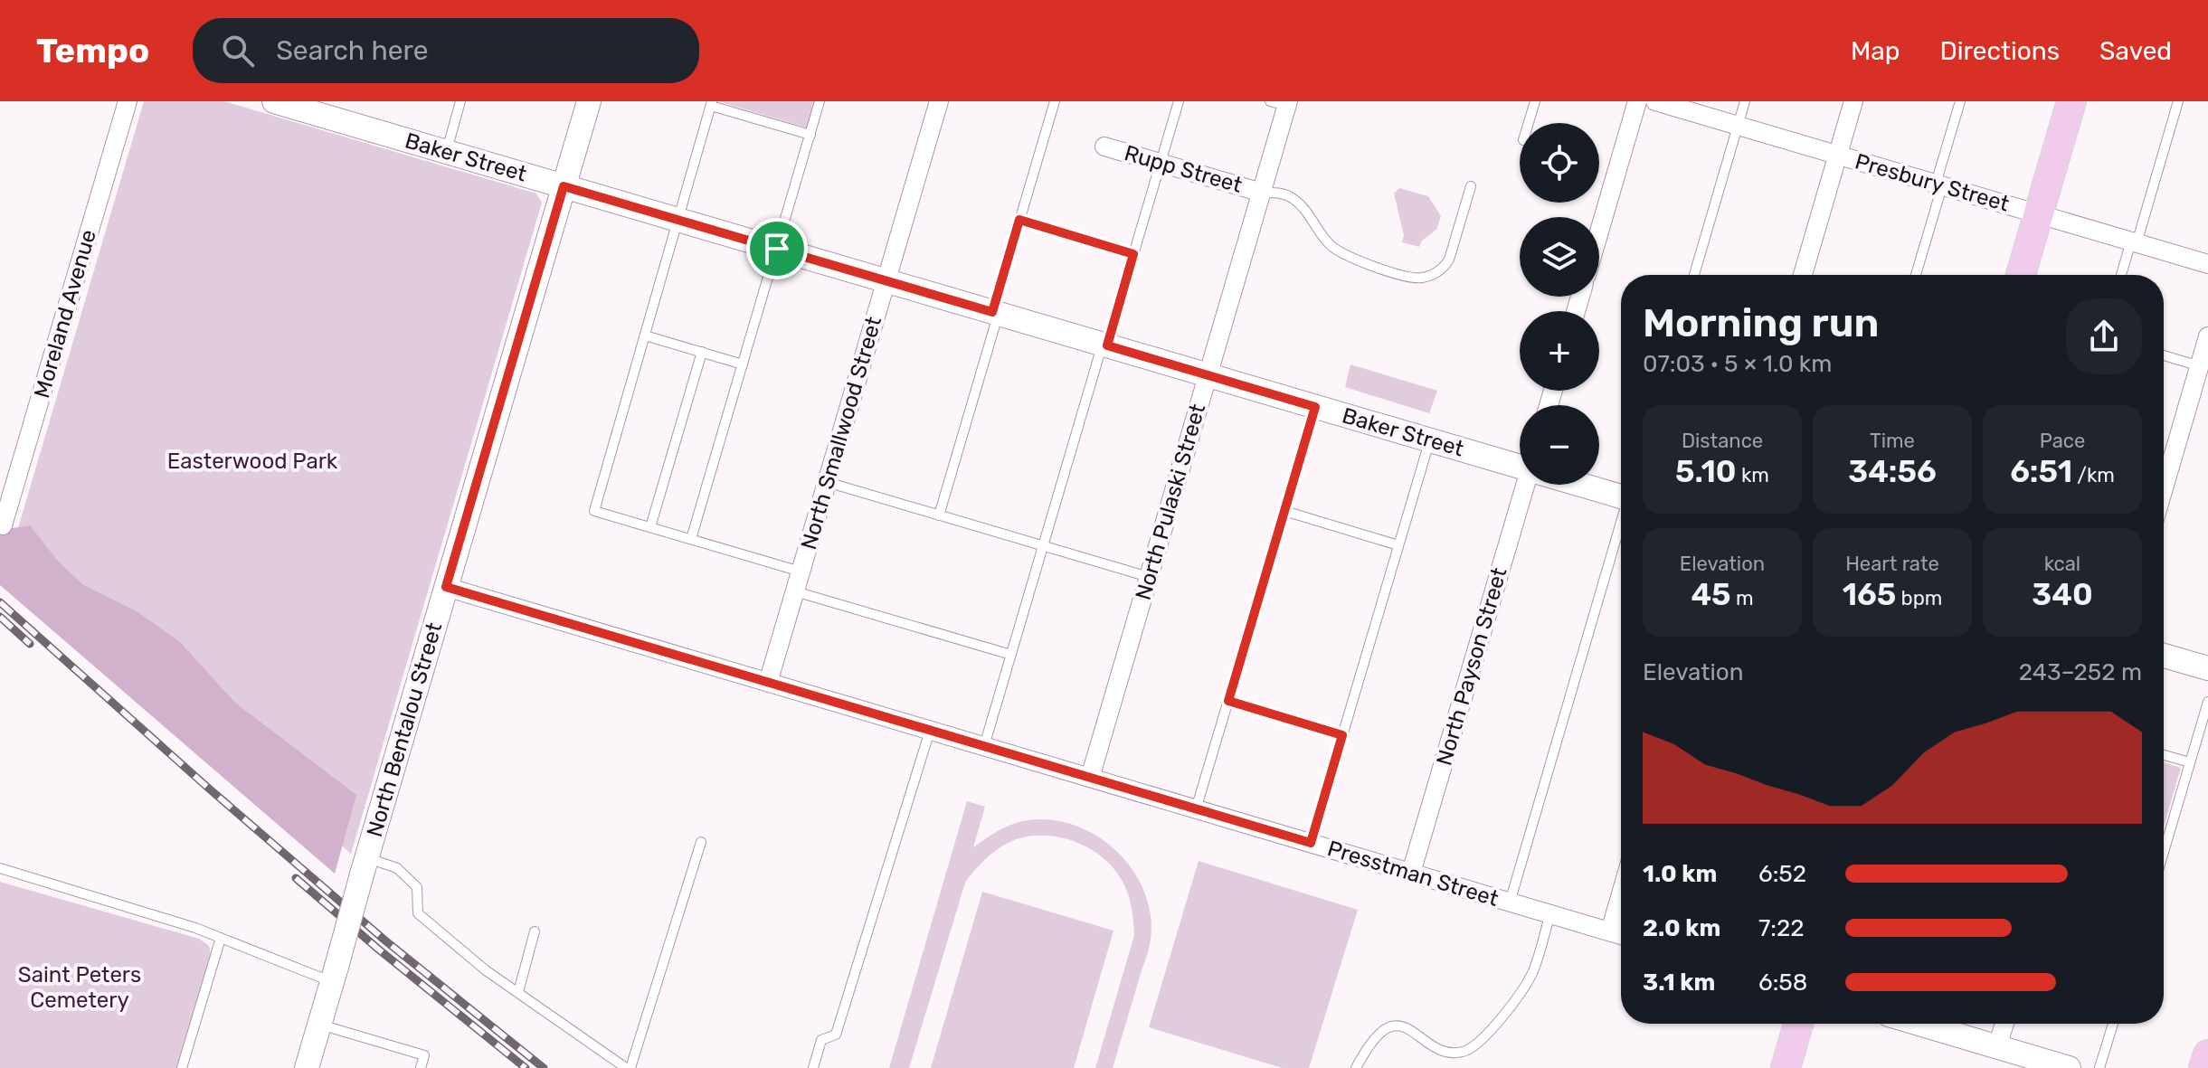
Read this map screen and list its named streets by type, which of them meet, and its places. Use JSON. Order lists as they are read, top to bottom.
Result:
{
  "streets": {
    "street": [
      "Baker Street",
      "Rupp Street",
      "Presbury Street",
      "Moreland Avenue",
      "North Smallwood Street",
      "North Pulaski Street",
      "North Payson Street",
      "North Bentalou Street",
      "Presstman Street"
    ]
  },
  "crossings": [
    ["Baker Street", "North Smallwood Street"],
    ["Baker Street", "North Pulaski Street"],
    ["Baker Street", "North Bentalou Street"],
    ["Rupp Street", "North Pulaski Street"],
    ["North Smallwood Street", "Presstman Street"],
    ["North Pulaski Street", "Presstman Street"],
    ["North Payson Street", "Presstman Street"],
    ["North Bentalou Street", "Presstman Street"]
  ],
  "parks": ["Easterwood Park", "Saint Peters Cemetery"],
  "page": {
    "header": "Tempo",
    "search": "Search here",
    "nav": ["Map", "Directions", "Saved"],
    "map_buttons": ["+", "−"],
    "heading": ["Morning run", "07:03 · 5 × 1.0 km"],
    "stats": [
      ["Distance", "5.10 km"],
      ["Time", "34:56"],
      ["Pace", "6:51 /km"],
      ["Elevation", "45 m"],
      ["Heart rate", "165 bpm"],
      ["kcal", "340"]
    ],
    "chart": ["Elevation", "243–252 m"],
    "list": [
      {
        "name": "1.0 km",
        "note": "6:52"
      },
      {
        "name": "2.0 km",
        "note": "7:22"
      },
      {
        "name": "3.1 km",
        "note": "6:58"
      }
    ]
  }
}
